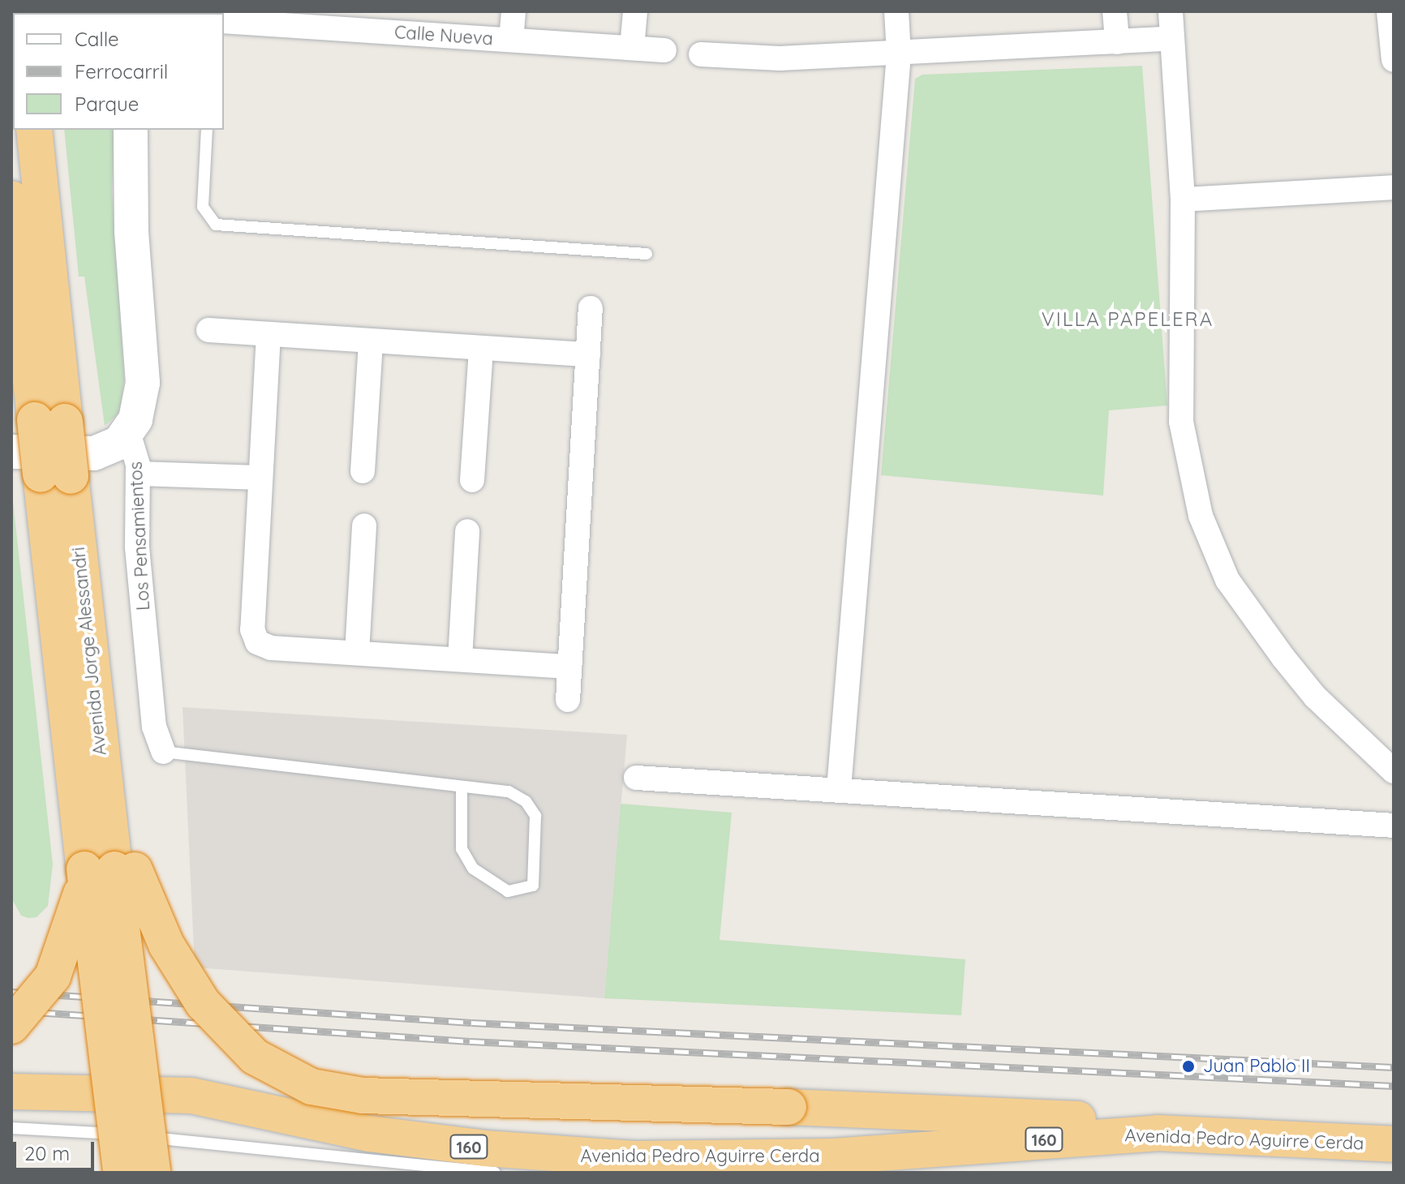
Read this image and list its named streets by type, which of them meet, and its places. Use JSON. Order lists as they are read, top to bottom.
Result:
{
  "streets": {
    "highway": ["Avenida Jorge Alessandri", "160", "Avenida Pedro Aguirre Cerda"],
    "street": ["Calle Nueva", "Los Pensamientos"]
  },
  "districts": ["VILLA PAPELERA"],
  "places": ["Juan Pablo II"],
  "legend": ["Calle", "Ferrocarril", "Parque"],
  "scale_bar": "20 m"
}
